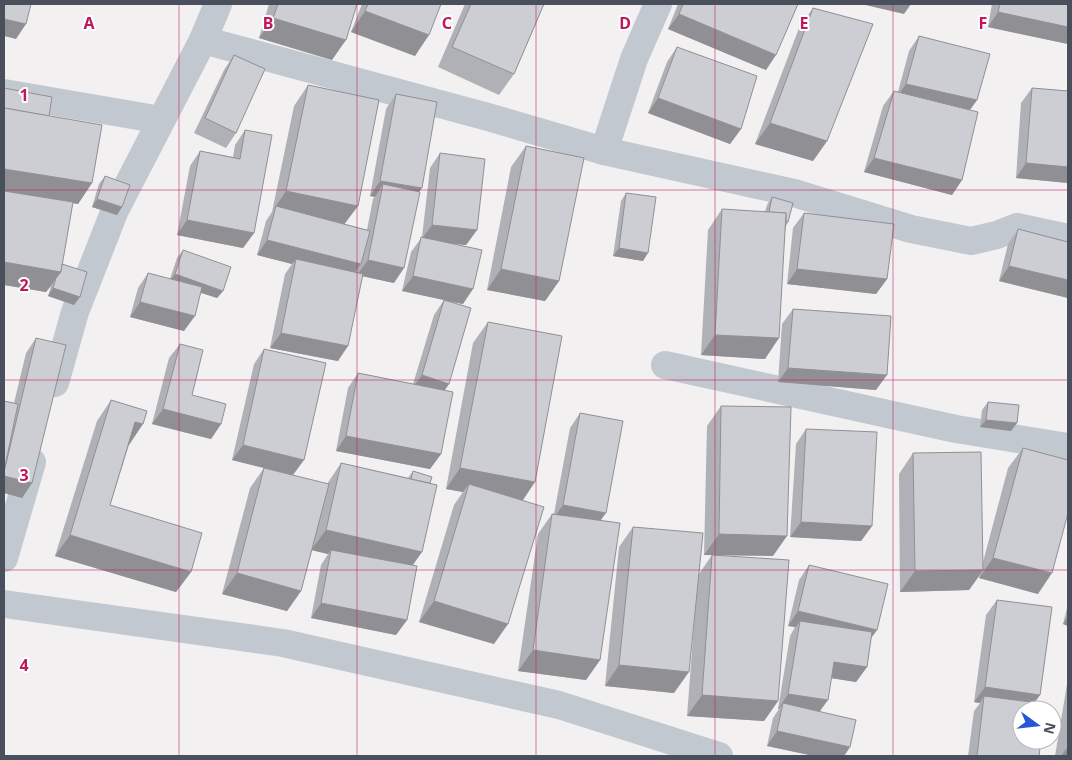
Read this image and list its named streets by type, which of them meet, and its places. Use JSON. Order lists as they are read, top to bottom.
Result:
{
  "north": "right",
  "grid": {
    "columns": [
      "A",
      "B",
      "C",
      "D",
      "E",
      "F"
    ],
    "rows": [
      "1",
      "2",
      "3",
      "4"
    ]
  }
}
